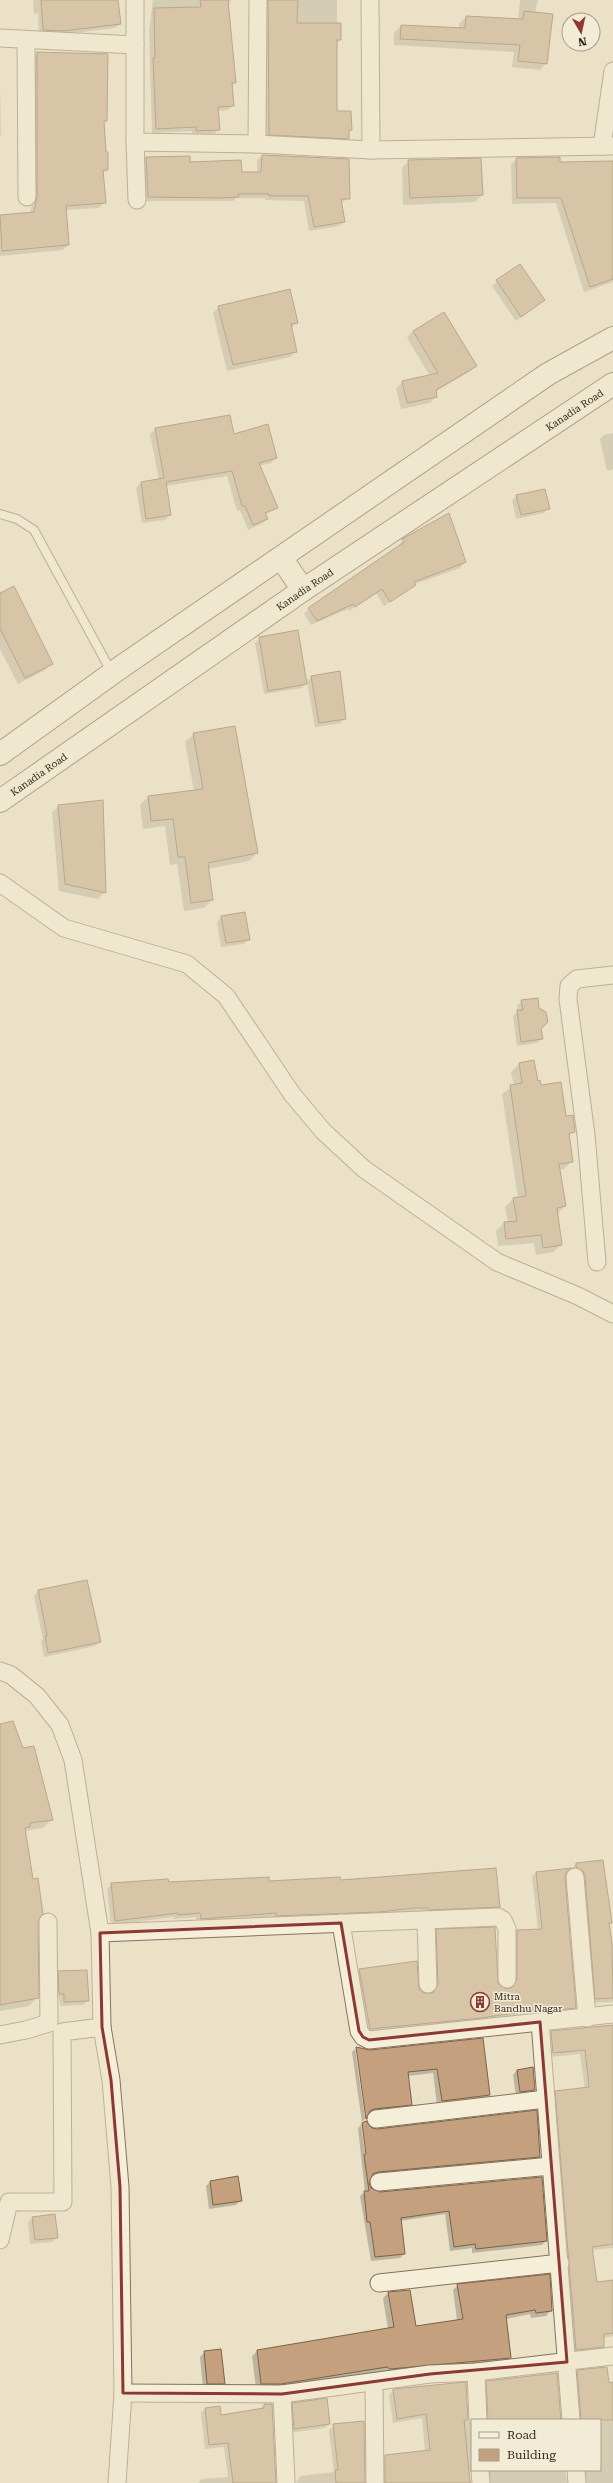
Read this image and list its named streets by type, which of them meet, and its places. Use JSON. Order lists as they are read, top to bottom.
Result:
{
  "streets": {
    "main road": ["Kanadia Road"]
  },
  "places": {
    "building": ["Mitra Bandhu Nagar"]
  },
  "legend": ["Road", "Building"],
  "north": "bottom"
}
